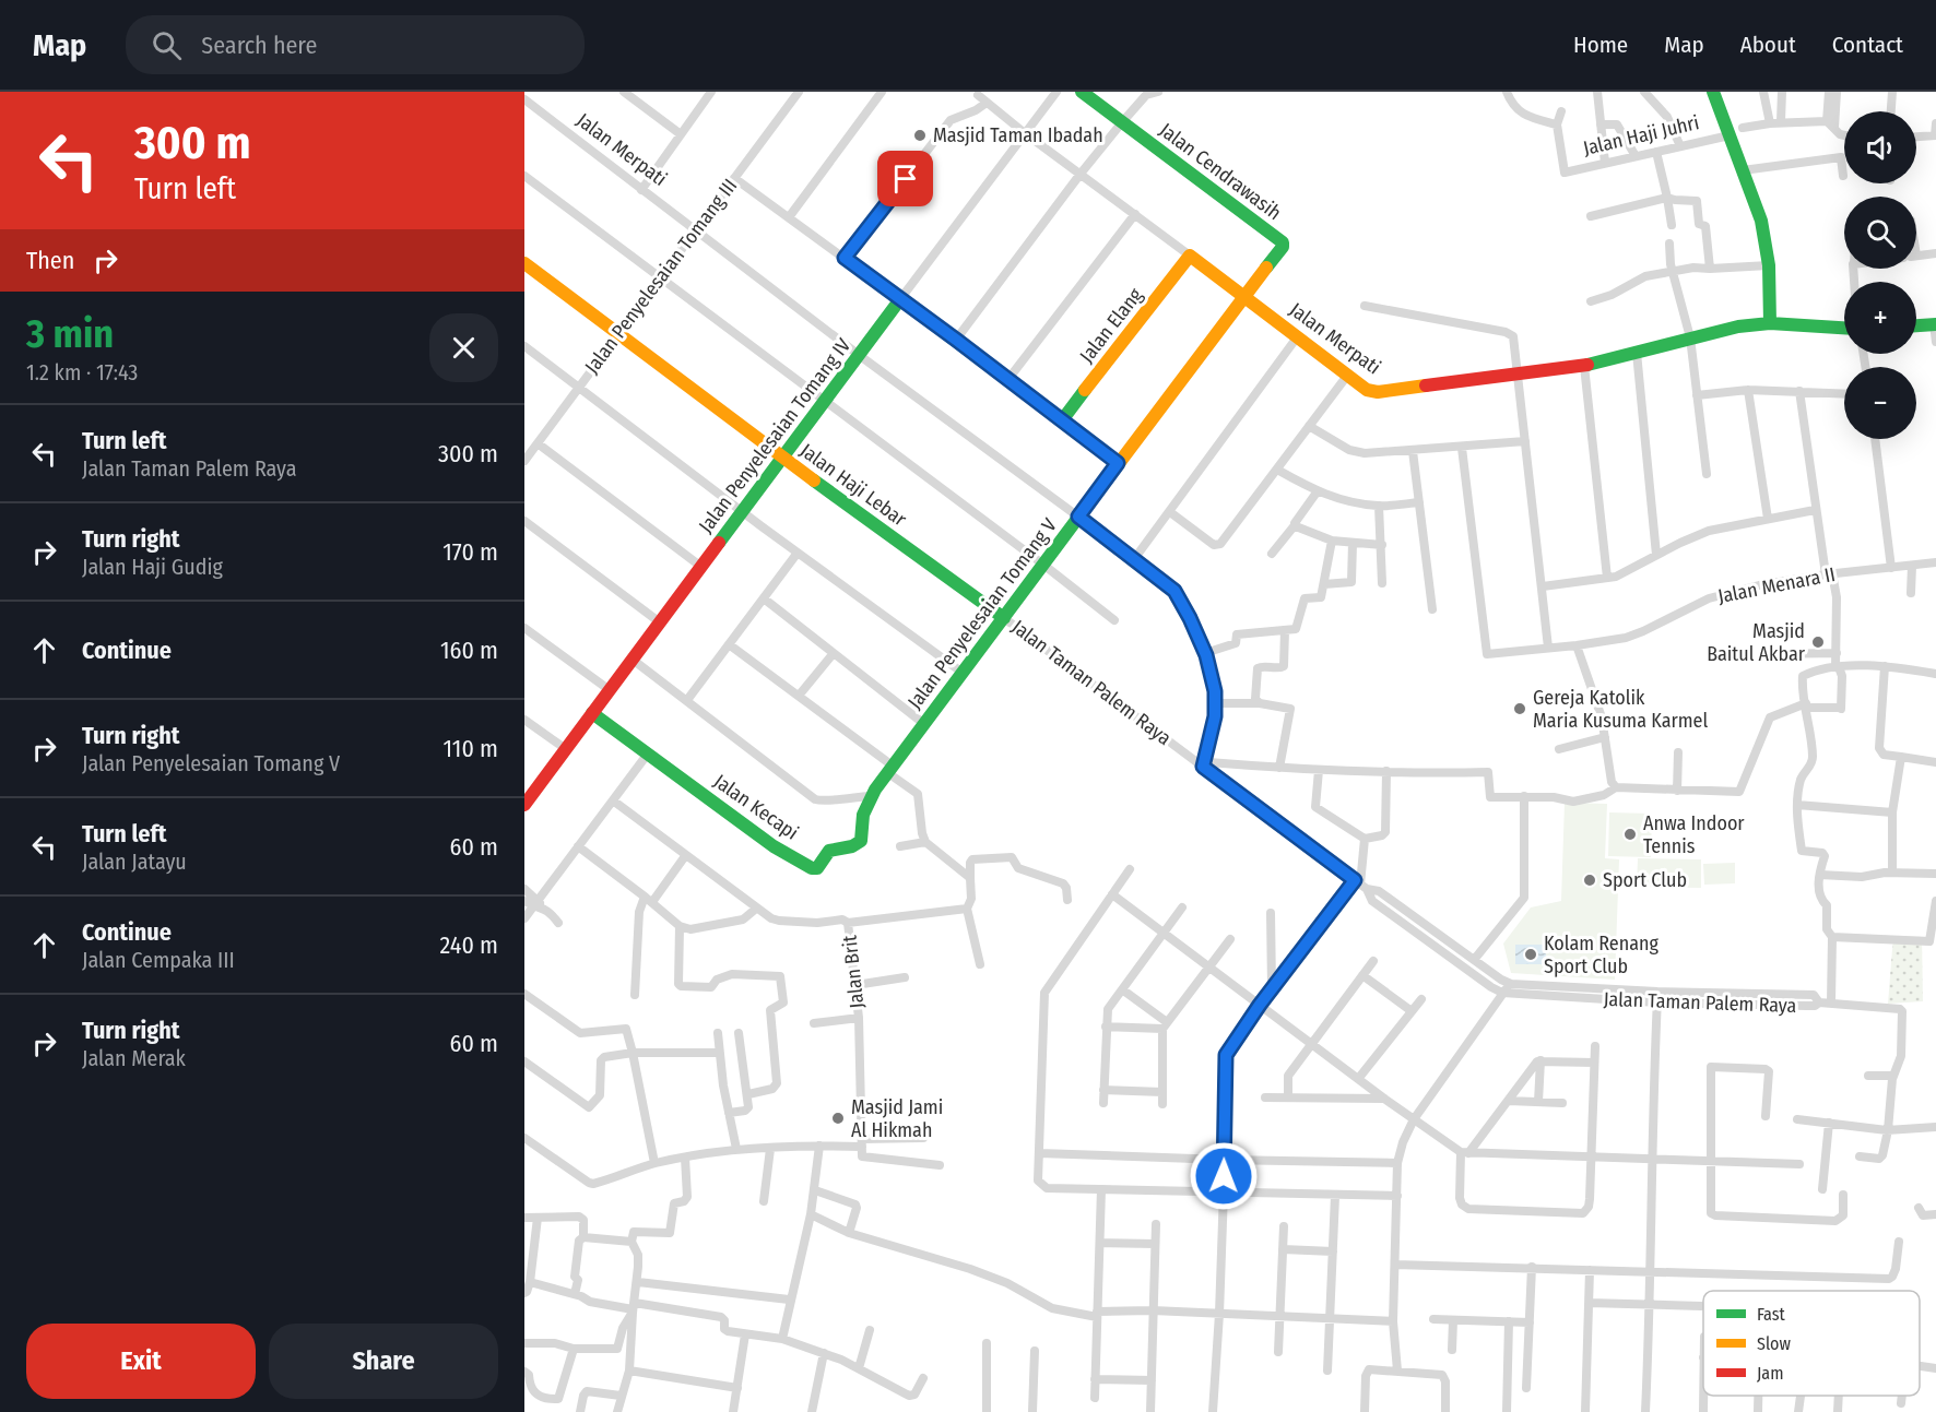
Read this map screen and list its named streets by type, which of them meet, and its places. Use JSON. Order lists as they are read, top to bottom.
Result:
{
  "streets": {
    "street": [
      "Jalan Haji Juhri",
      "Jalan Merpati",
      "Jalan Cendrawasih",
      "Jalan Penyelesaian Tomang III",
      "Jalan Elang",
      "Jalan Penyelesaian Tomang IV",
      "Jalan Haji Lebar",
      "Jalan Menara II",
      "Jalan Penyelesaian Tomang V",
      "Jalan Taman Palem Raya",
      "Jalan Kecapi",
      "Jalan Brit"
    ]
  },
  "crossings": [
    ["Jalan Haji Juhri", "Jalan Merpati"],
    ["Jalan Merpati", "Jalan Cendrawasih"],
    ["Jalan Merpati", "Jalan Penyelesaian Tomang III"],
    ["Jalan Merpati", "Jalan Elang"],
    ["Jalan Merpati", "Jalan Penyelesaian Tomang IV"],
    ["Jalan Merpati", "Jalan Penyelesaian Tomang V"],
    ["Jalan Cendrawasih", "Jalan Penyelesaian Tomang V"],
    ["Jalan Penyelesaian Tomang III", "Jalan Haji Lebar"],
    ["Jalan Penyelesaian Tomang IV", "Jalan Haji Lebar"],
    ["Jalan Penyelesaian Tomang IV", "Jalan Kecapi"],
    ["Jalan Haji Lebar", "Jalan Penyelesaian Tomang V"],
    ["Jalan Haji Lebar", "Jalan Taman Palem Raya"],
    ["Jalan Penyelesaian Tomang V", "Jalan Taman Palem Raya"],
    ["Jalan Penyelesaian Tomang V", "Jalan Kecapi"]
  ],
  "places": [
    "Masjid Taman Ibadah",
    "Masjid Baitul Akbar",
    "Gereja Katolik Maria Kusuma Karmel",
    "Anwa Indoor Tennis",
    "Sport Club",
    "Kolam Renang Sport Club",
    "Masjid Jami Al Hikmah"
  ],
  "legend": ["Fast", "Slow", "Jam"],
  "page": {
    "header": "Map",
    "search": "Search here",
    "nav": [
      "Home",
      "Map",
      "About",
      "Contact"
    ],
    "turn": ["300 m", "Turn left"],
    "map_buttons": ["+", "−"],
    "then": "Then",
    "heading": ["3 min", "1.2 km · 17:43"],
    "list": [
      {
        "name": "Turn left",
        "note": "Jalan Taman Palem Raya",
        "value": "300 m"
      },
      {
        "name": "Turn right",
        "note": "Jalan Haji Gudig",
        "value": "170 m"
      },
      {
        "name": "Continue",
        "value": "160 m"
      },
      {
        "name": "Turn right",
        "note": "Jalan Penyelesaian Tomang V",
        "value": "110 m"
      },
      {
        "name": "Turn left",
        "note": "Jalan Jatayu",
        "value": "60 m"
      },
      {
        "name": "Continue",
        "note": "Jalan Cempaka III",
        "value": "240 m"
      },
      {
        "name": "Turn right",
        "note": "Jalan Merak",
        "value": "60 m"
      }
    ],
    "buttons": ["Exit", "Share"]
  }
}
